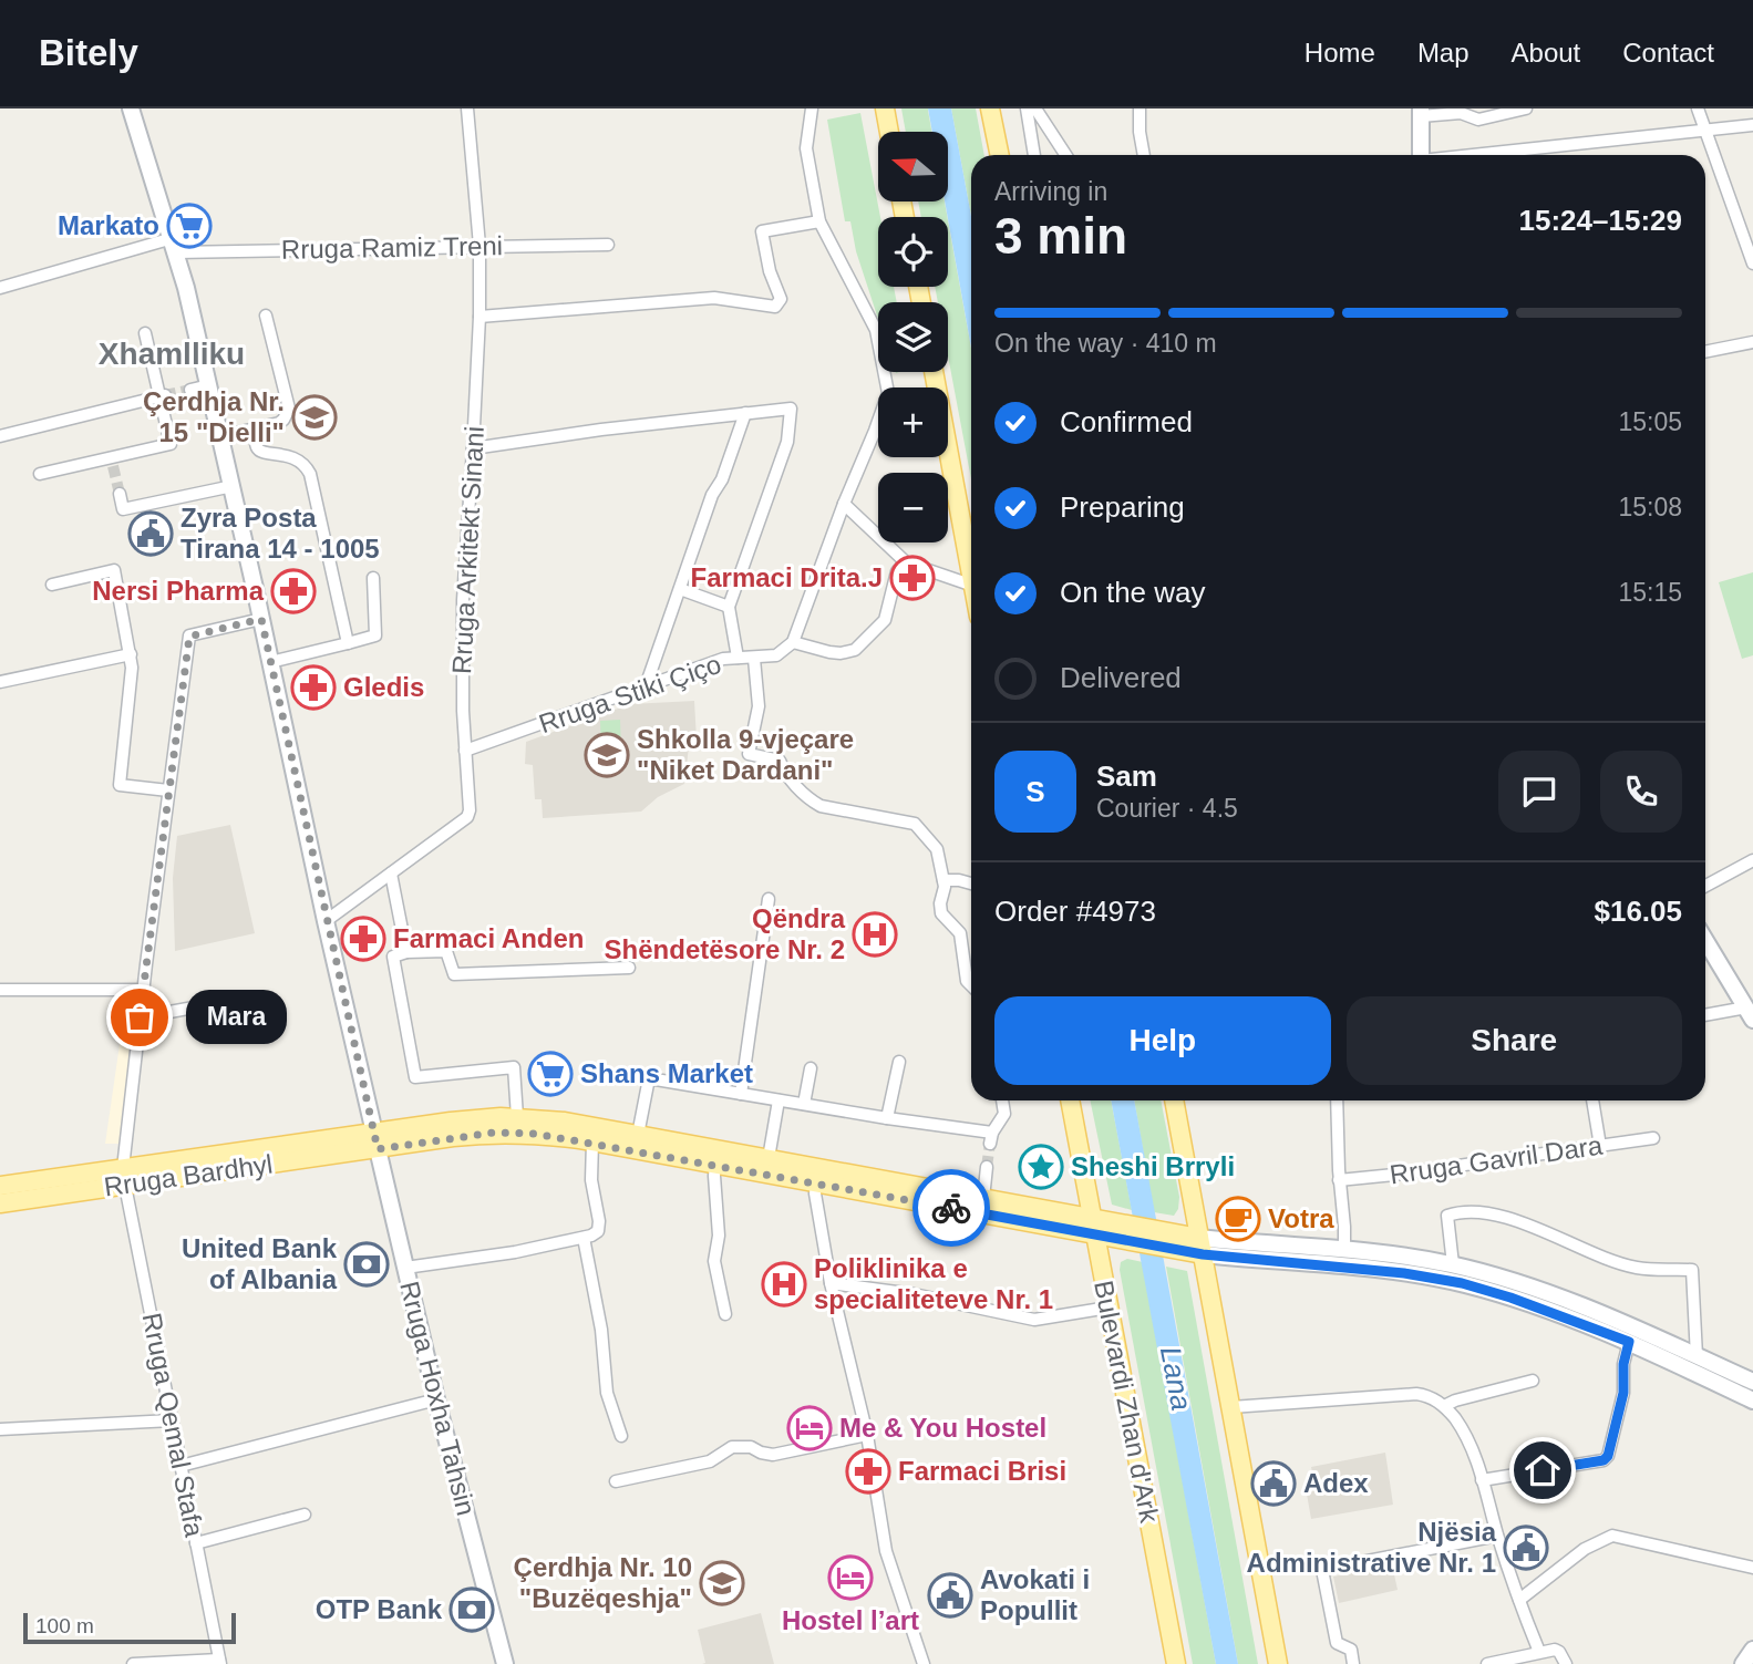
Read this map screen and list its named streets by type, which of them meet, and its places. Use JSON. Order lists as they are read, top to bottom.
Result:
{
  "streets": {
    "main road": ["Rruga Bardhyl", "Rruga Hoxha Tahsin", "Bulevardi Zhan d'Ark"],
    "street": [
      "Rruga Ramiz Treni",
      "Rruga Arkitekt Sinani",
      "Rruga Stiki Çiço",
      "Rruga Gavril Dara",
      "Rruga Qemal Stafa"
    ]
  },
  "crossings": [
    ["Rruga Ramiz Treni", "Rruga Arkitekt Sinani"],
    ["Rruga Ramiz Treni", "Rruga Hoxha Tahsin"],
    ["Rruga Arkitekt Sinani", "Rruga Stiki Çiço"],
    ["Rruga Arkitekt Sinani", "Rruga Hoxha Tahsin"],
    ["Rruga Bardhyl", "Rruga Hoxha Tahsin"],
    ["Rruga Bardhyl", "Rruga Qemal Stafa"],
    ["Rruga Hoxha Tahsin", "Rruga Qemal Stafa"]
  ],
  "districts": ["Xhamlliku"],
  "water": ["Lana"],
  "places": {
    "supermarket": ["Markato", "Shans Market"],
    "school or university": ["Çerdhja Nr. 15 \"Dielli\"", "Shkolla 9-vjeçare \"Niket Dardani\"", "Çerdhja Nr. 10 \"Buzëqeshja\""],
    "public building": [
      "Zyra Posta Tirana 14 - 1005",
      "Adex",
      "Njësia Administrative Nr. 1",
      "Avokati i Popullit"
    ],
    "pharmacy": [
      "Farmaci Drita.J",
      "Nersi Pharma",
      "Gledis",
      "Farmaci Anden",
      "Farmaci Brisi"
    ],
    "hospital": ["Qëndra Shëndetësore Nr. 2", "Poliklinika e specialiteteve Nr. 1"],
    "other": ["Mara"],
    "place": ["Sheshi Brryli"],
    "cafe": ["Votra"],
    "bank": ["United Bank of Albania", "OTP Bank"],
    "hotel": ["Me & You Hostel", "Hostel l’art"]
  },
  "scale_bar": "100 m",
  "north": "left",
  "page": {
    "header": "Bitely",
    "nav": [
      "Home",
      "Map",
      "About",
      "Contact"
    ],
    "map_buttons": ["+", "−"],
    "heading": ["3 min", "Arriving in", "15:24–15:29"],
    "panel": [
      "Sam",
      "Courier · 4.5",
      "Order #4973",
      "$16.05"
    ],
    "bar": "On the way · 410 m",
    "list": [
      ["Confirmed", "15:05"],
      ["Preparing", "15:08"],
      ["On the way", "15:15"],
      "Delivered"
    ],
    "round": "S",
    "buttons": ["Help", "Share"],
    "bubble": "Mara",
    "scale": "100 m"
  }
}
